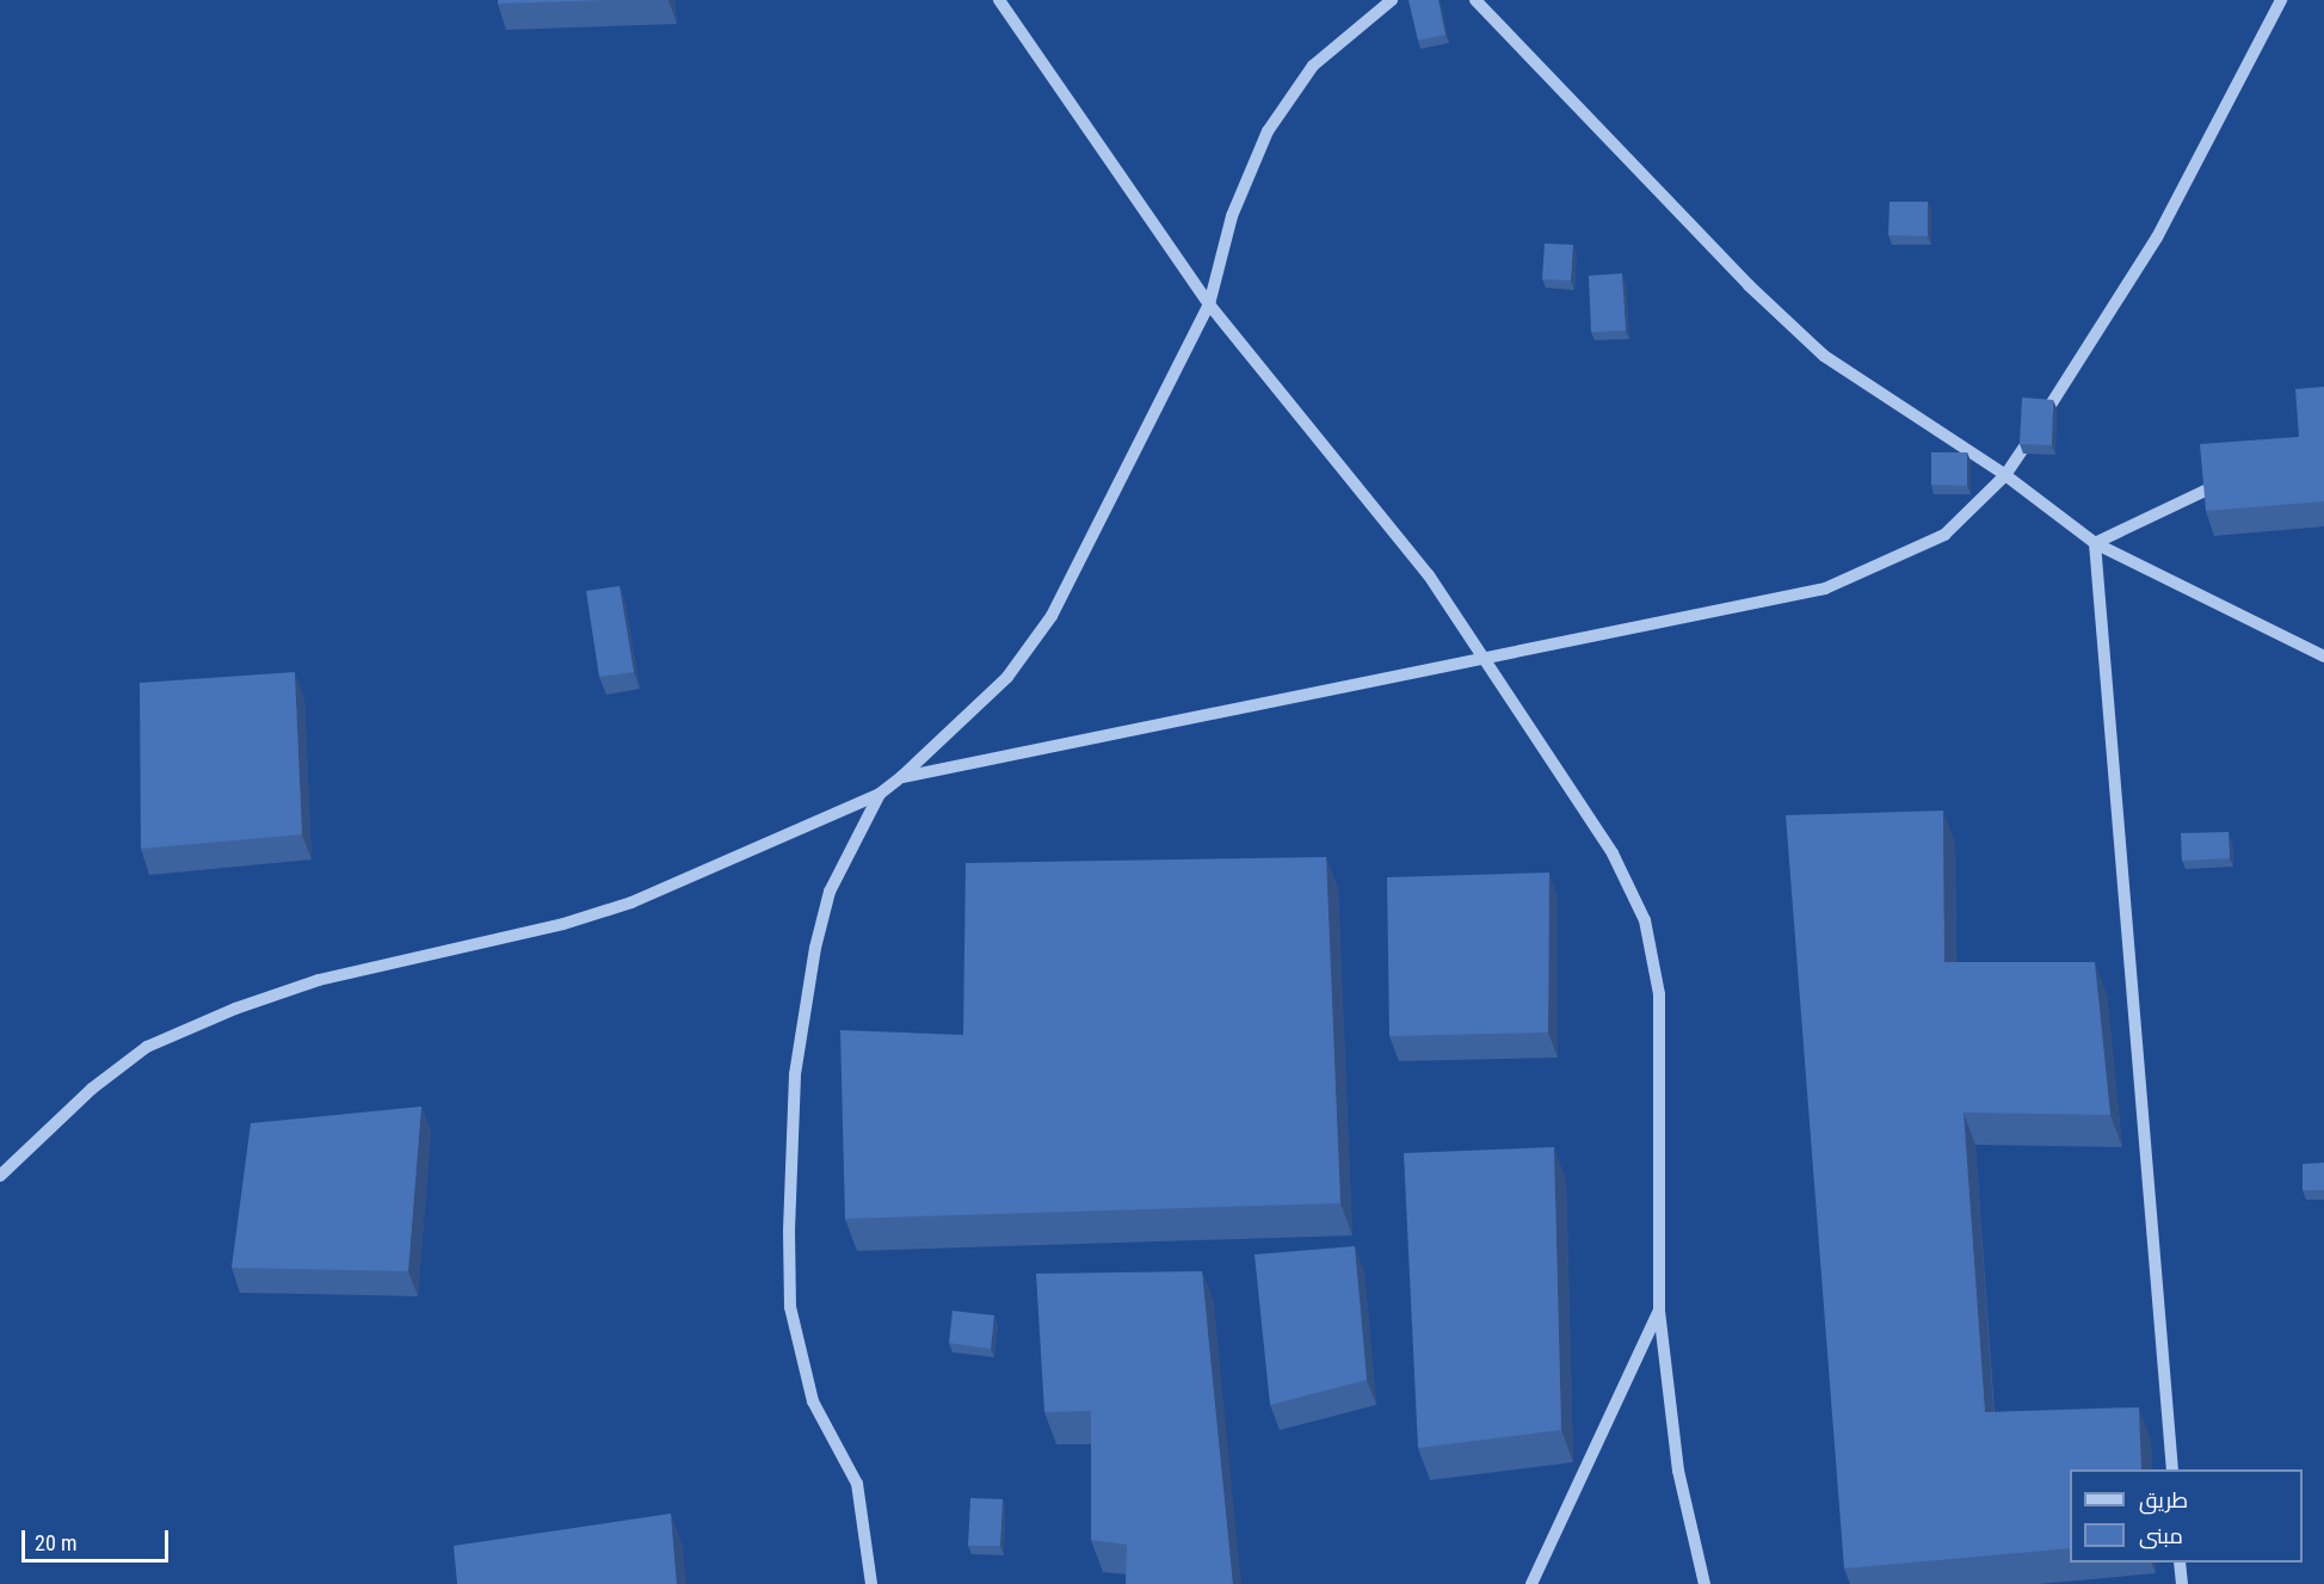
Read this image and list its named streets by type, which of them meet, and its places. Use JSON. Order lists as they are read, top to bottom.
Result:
{
  "legend": ["طريق", "مبنى"],
  "scale_bar": "20 m"
}
